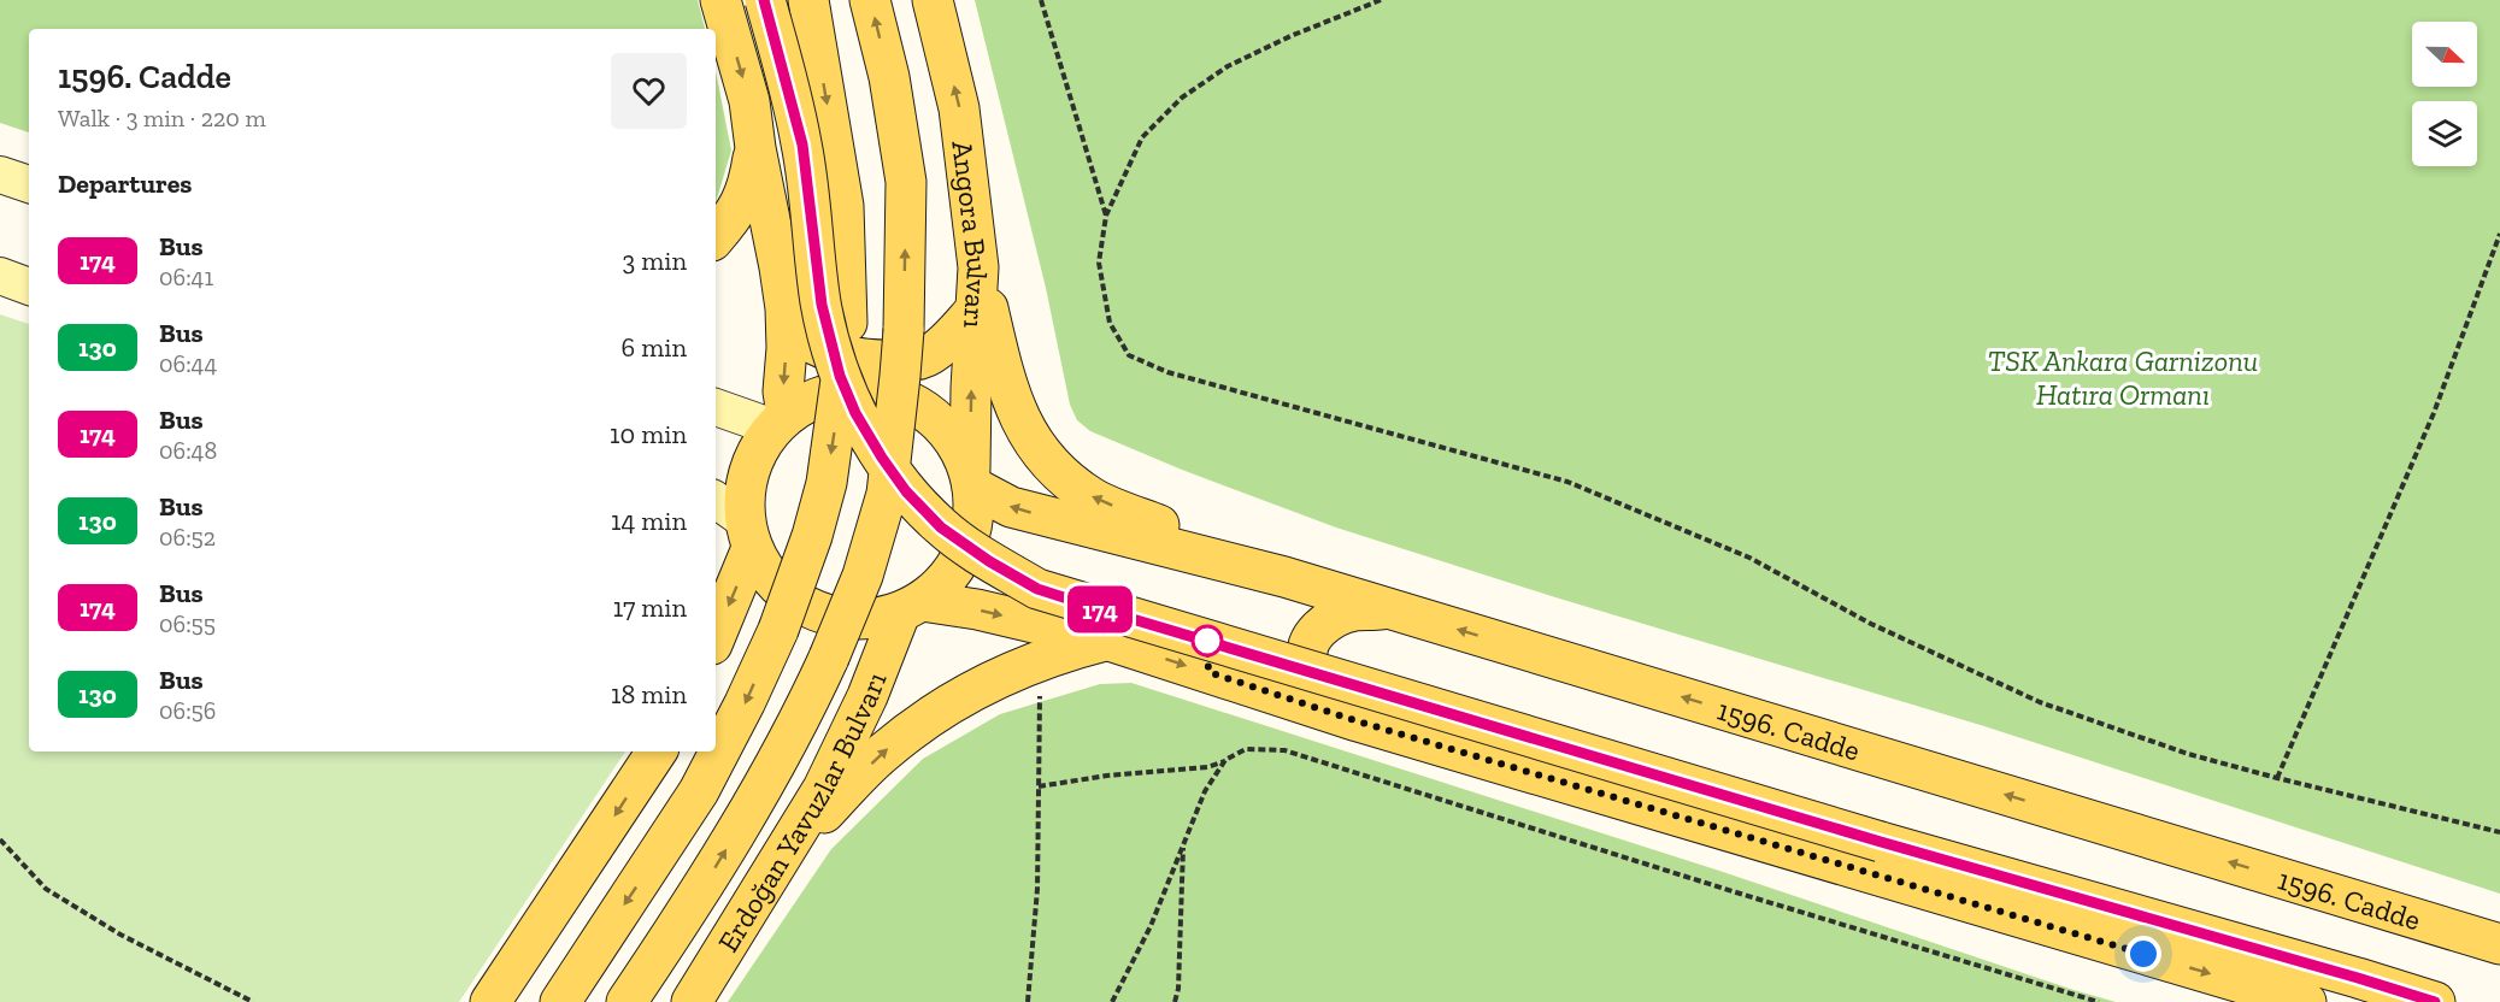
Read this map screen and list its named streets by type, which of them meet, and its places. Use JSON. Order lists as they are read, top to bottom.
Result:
{
  "streets": {
    "main road": ["Angora Bulvarı", "1596. Cadde", "Erdoğan Yavuzlar Bulvarı"]
  },
  "crossings": [
    ["Angora Bulvarı", "1596. Cadde"],
    ["Angora Bulvarı", "Erdoğan Yavuzlar Bulvarı"],
    ["1596. Cadde", "Erdoğan Yavuzlar Bulvarı"]
  ],
  "parks": ["TSK Ankara Garnizonu Hatıra Ormanı"],
  "lines": ["bus line 174"],
  "north": "right",
  "page": {
    "on_map": "174",
    "heading": [
      ["1596. Cadde", "Walk · 3 min · 220 m"],
      "Departures"
    ],
    "list": [
      {
        "mark": "174",
        "name": "Bus",
        "note": "06:41",
        "value": "3 min"
      },
      {
        "mark": "130",
        "name": "Bus",
        "note": "06:44",
        "value": "6 min"
      },
      {
        "mark": "174",
        "name": "Bus",
        "note": "06:48",
        "value": "10 min"
      },
      {
        "mark": "130",
        "name": "Bus",
        "note": "06:52",
        "value": "14 min"
      },
      {
        "mark": "174",
        "name": "Bus",
        "note": "06:55",
        "value": "17 min"
      },
      {
        "mark": "130",
        "name": "Bus",
        "note": "06:56",
        "value": "18 min"
      }
    ]
  }
}
